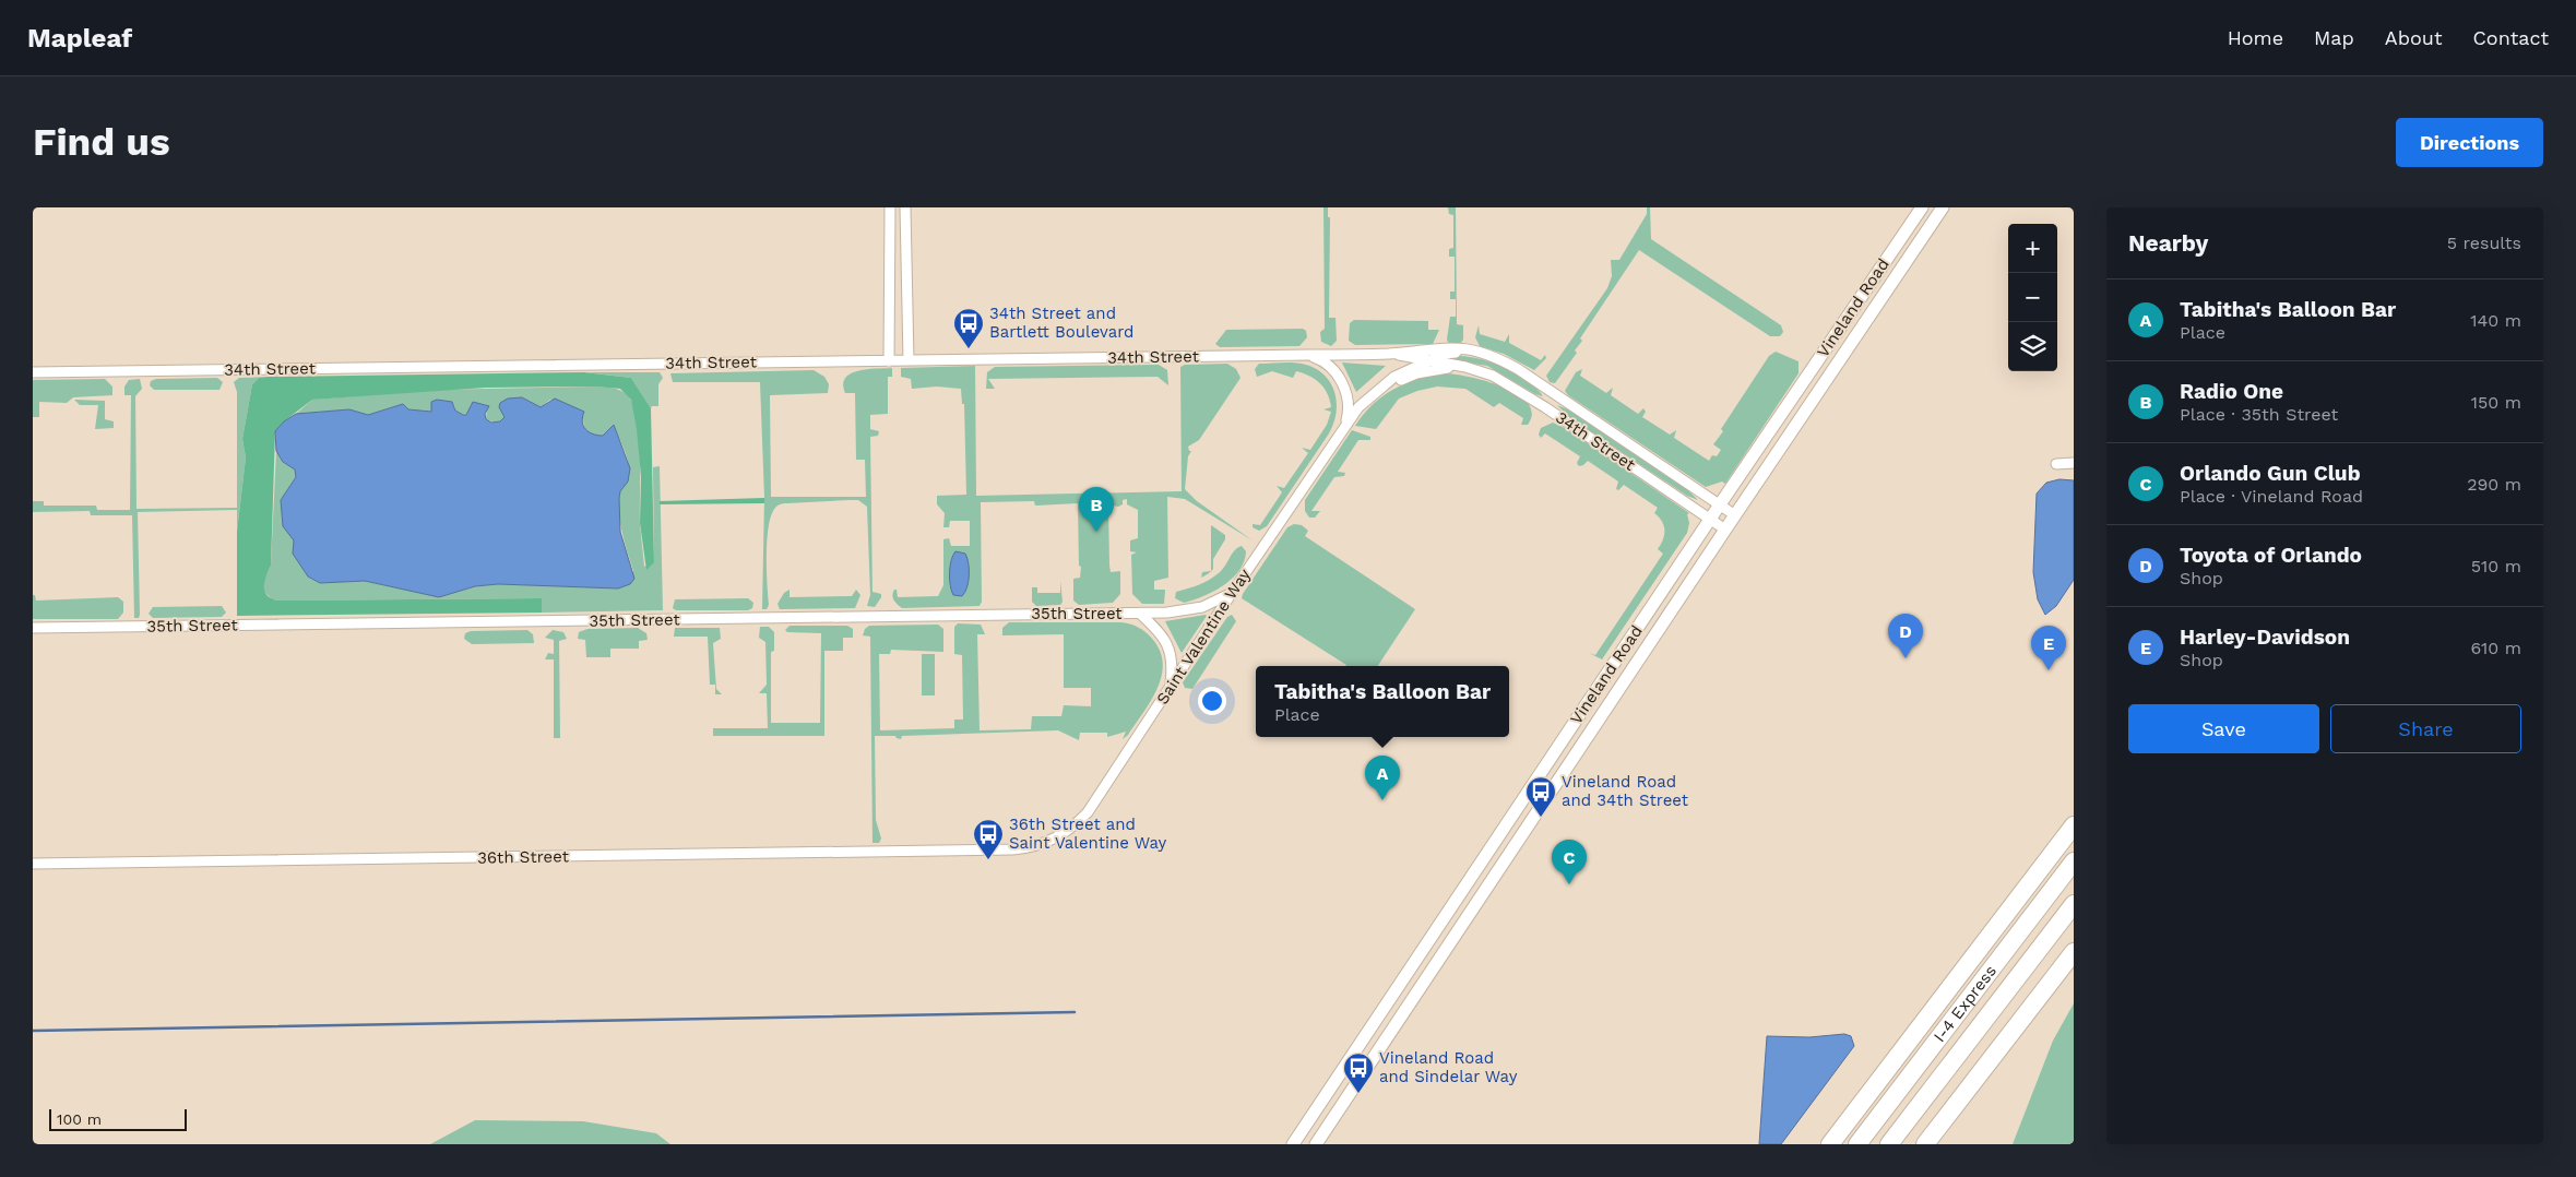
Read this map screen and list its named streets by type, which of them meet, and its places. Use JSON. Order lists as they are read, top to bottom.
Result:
{
  "streets": {
    "highway": ["I-4 Express"],
    "street": [
      "Vineland Road",
      "34th Street",
      "35th Street",
      "Saint Valentine Way",
      "36th Street"
    ]
  },
  "crossings": [
    ["Vineland Road", "34th Street"],
    ["34th Street", "Saint Valentine Way"],
    ["35th Street", "Saint Valentine Way"],
    ["Saint Valentine Way", "36th Street"]
  ],
  "places": {
    "bus stop": [
      "34th Street and Bartlett Boulevard",
      "Vineland Road and 34th Street",
      "36th Street and Saint Valentine Way",
      "Vineland Road and Sindelar Way"
    ]
  },
  "scale_bar": "100 m",
  "page": {
    "header": "Mapleaf",
    "nav": [
      "Home",
      "Map",
      "About",
      "Contact"
    ],
    "buttons": [
      "Directions",
      ["Save", "Share"]
    ],
    "title": "Find us",
    "heading": ["Nearby", "5 results"],
    "map_buttons": ["+", "−"],
    "list": [
      {
        "mark": "A",
        "name": "Tabitha's Balloon Bar",
        "note": "Place",
        "value": "140 m"
      },
      {
        "mark": "B",
        "name": "Radio One",
        "note": "Place · 35th Street",
        "value": "150 m"
      },
      {
        "mark": "C",
        "name": "Orlando Gun Club",
        "note": "Place · Vineland Road",
        "value": "290 m"
      },
      {
        "mark": "D",
        "name": "Toyota of Orlando",
        "note": "Shop",
        "value": "510 m"
      },
      {
        "mark": "E",
        "name": "Harley-Davidson",
        "note": "Shop",
        "value": "610 m"
      }
    ],
    "pins": [
      "B",
      "D",
      "E",
      "A",
      "C"
    ],
    "popup": ["Tabitha's Balloon Bar", "Place"],
    "scale": "100 m"
  }
}
